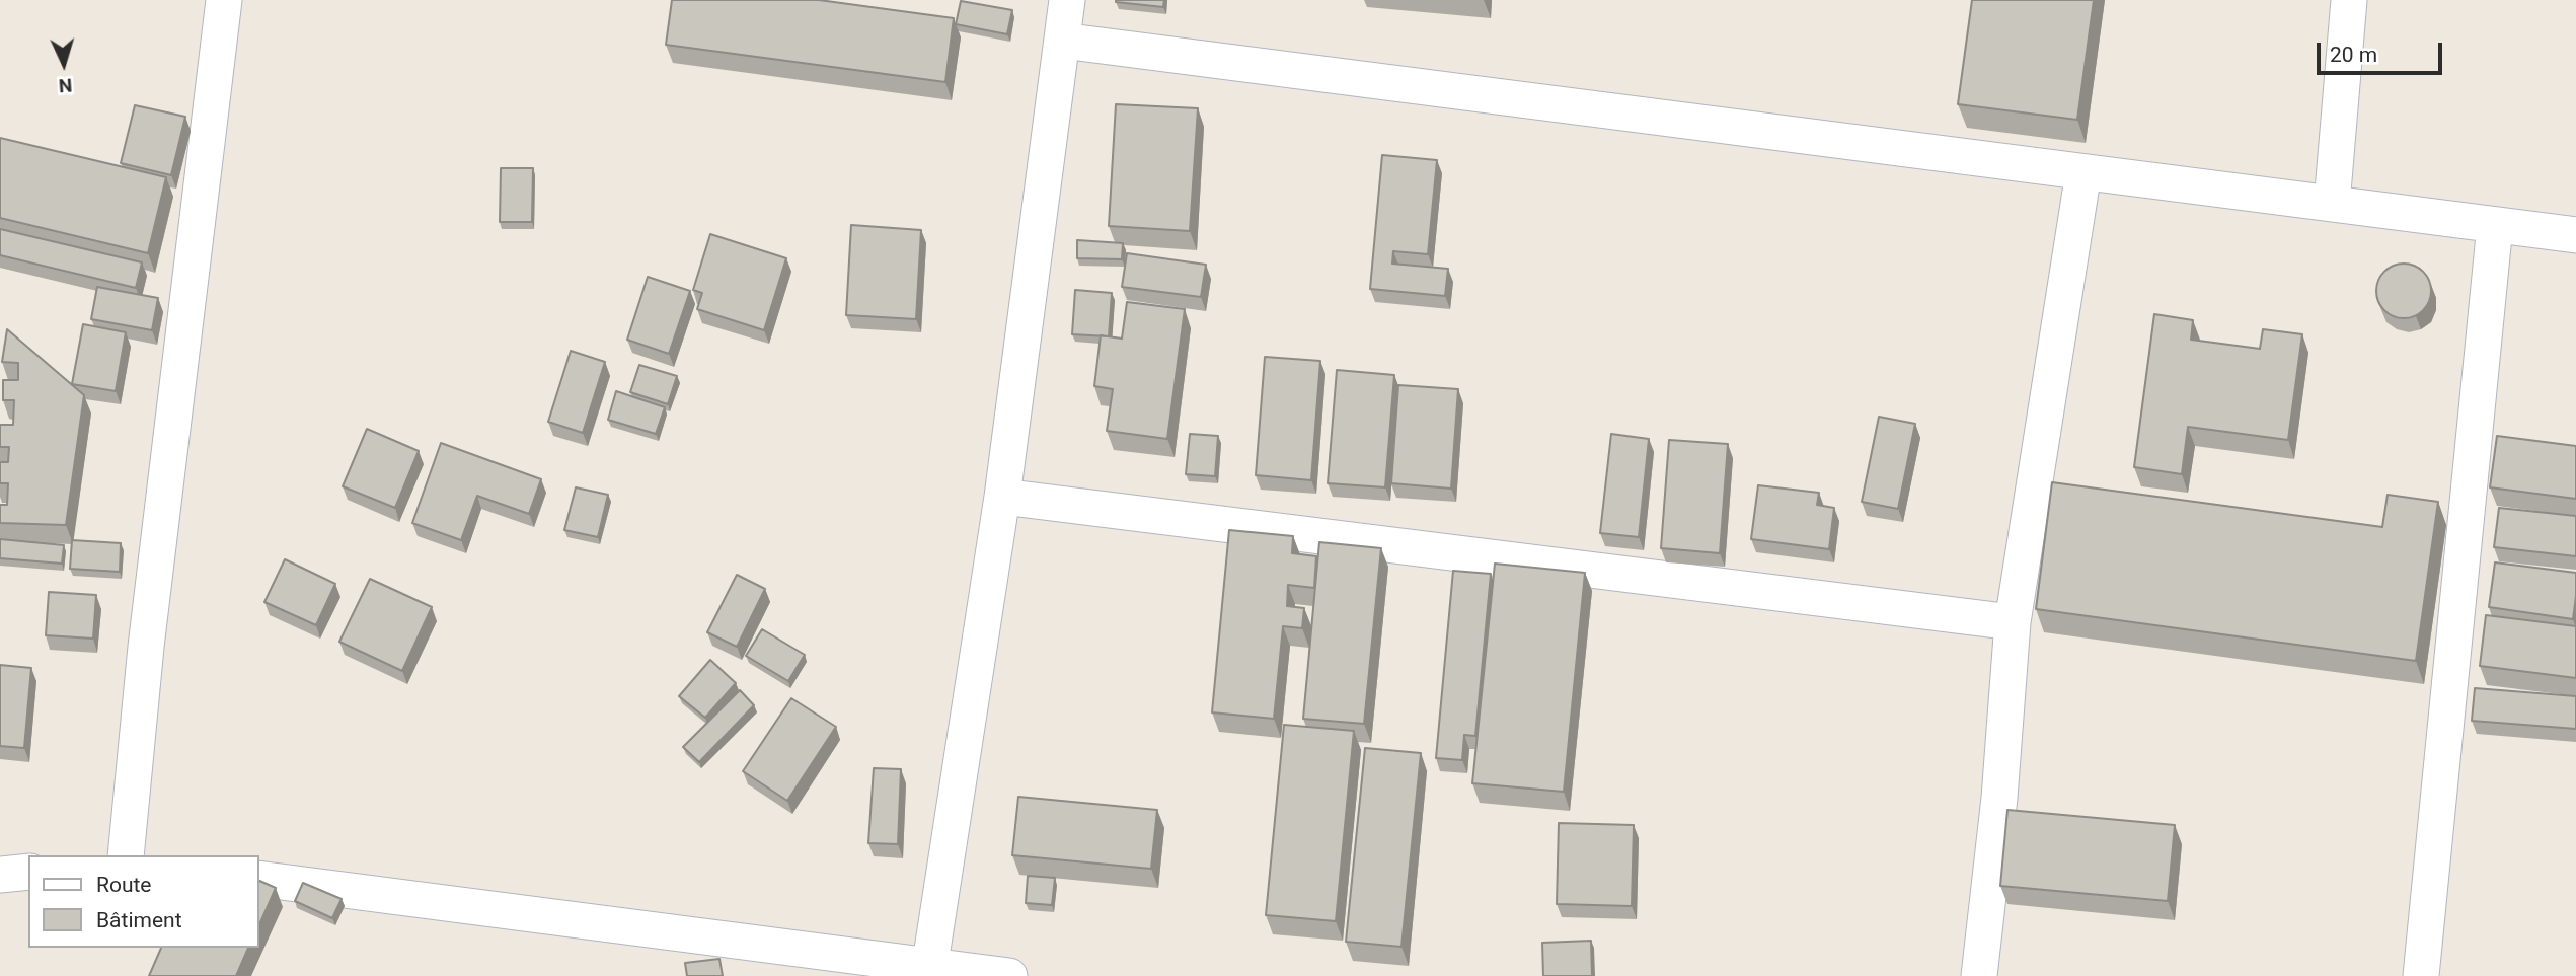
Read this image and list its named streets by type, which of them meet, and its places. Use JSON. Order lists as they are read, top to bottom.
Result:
{
  "legend": ["Route", "Bâtiment"],
  "scale_bar": "20 m",
  "north": "bottom"
}
